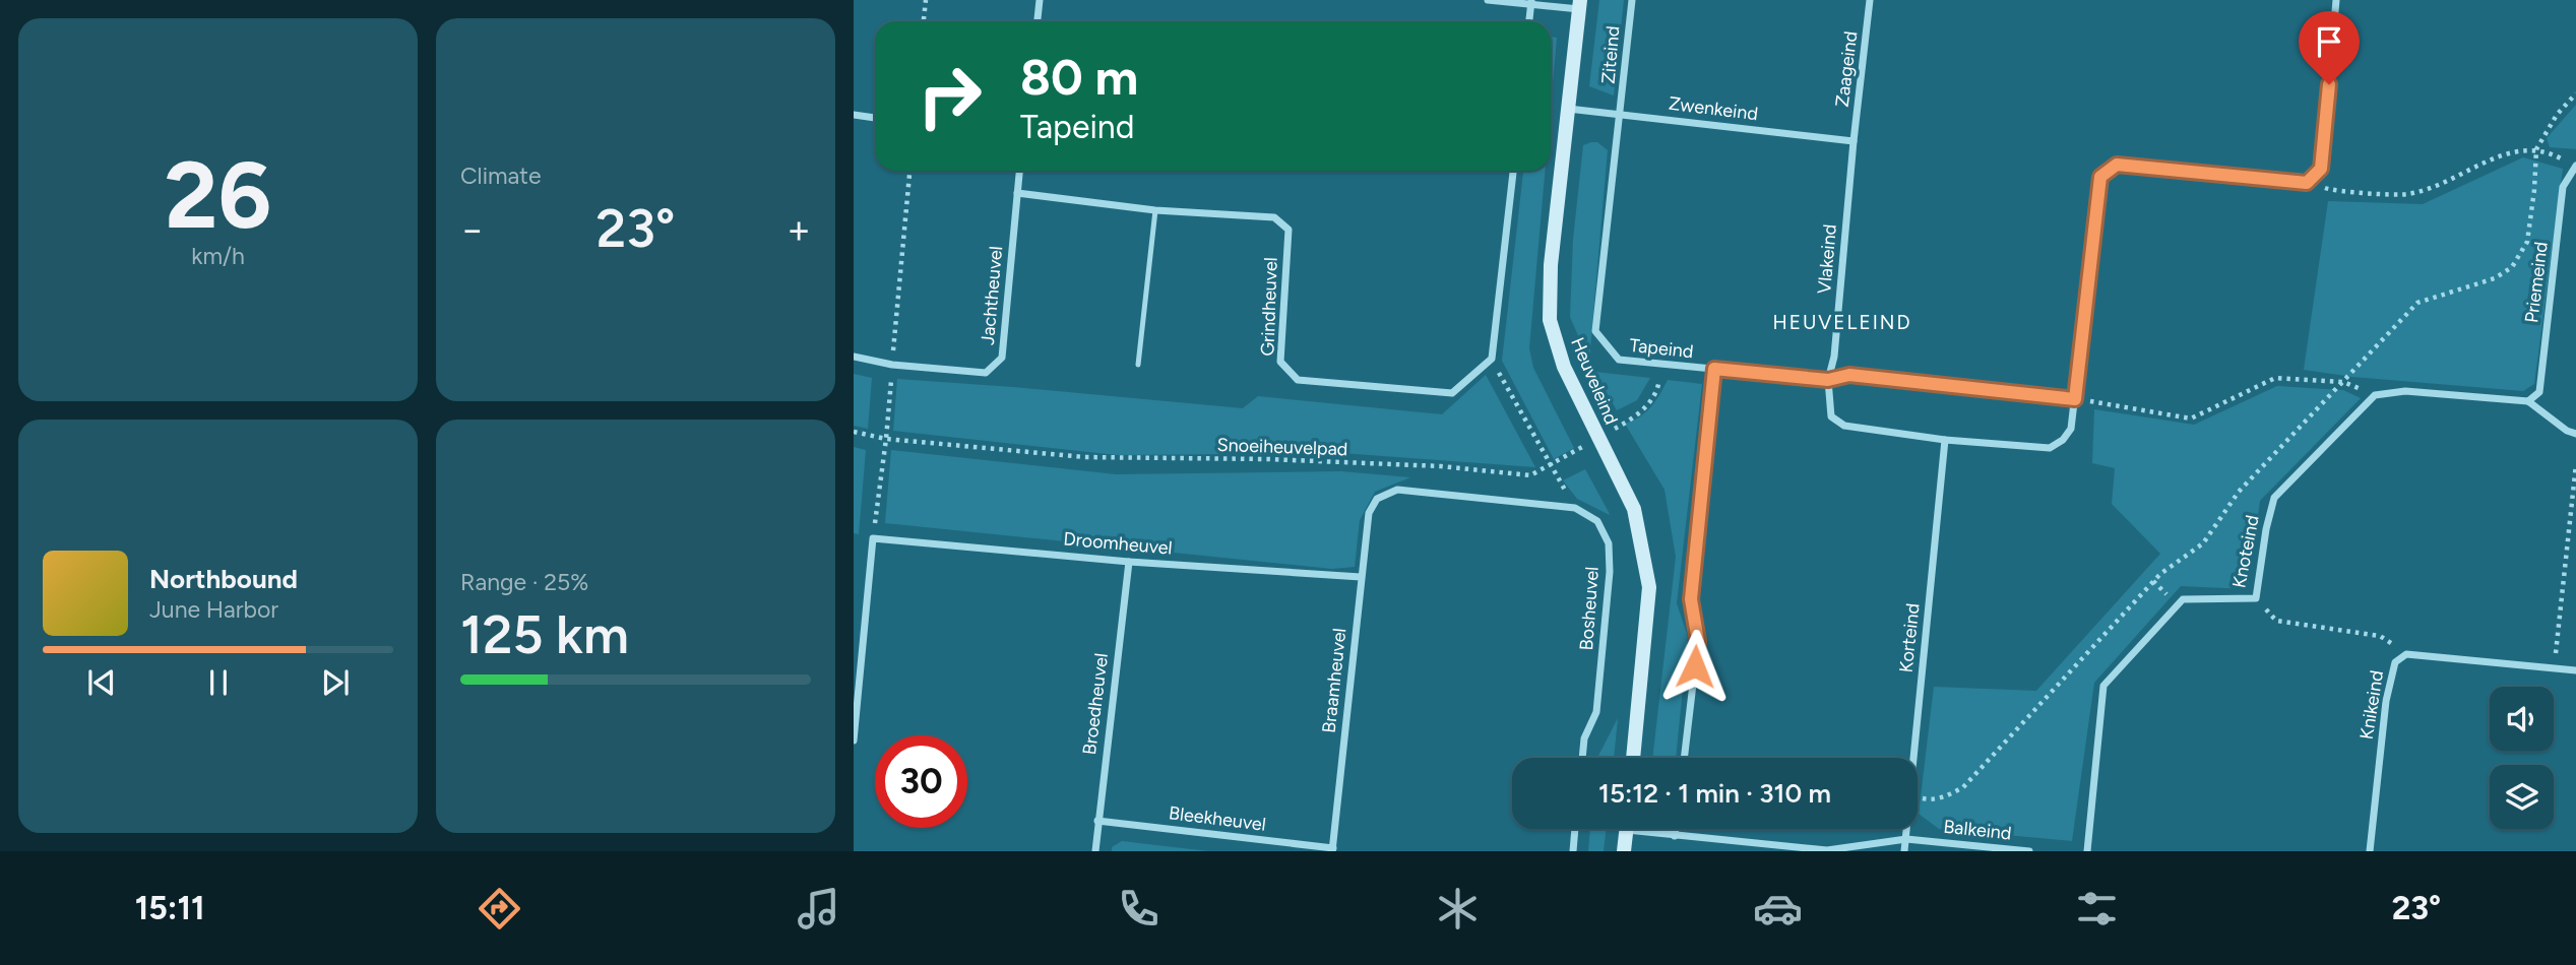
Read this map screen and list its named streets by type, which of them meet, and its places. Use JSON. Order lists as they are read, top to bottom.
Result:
{
  "streets": {
    "street": [
      "Ziteind",
      "Zaageind",
      "Zwenkeind",
      "Vlakeind",
      "Priemeind",
      "Jachtheuvel",
      "Grindheuvel",
      "Tapeind",
      "Heuveleind",
      "Droomheuvel",
      "Knoteind",
      "Bosheuvel",
      "Korteind",
      "Braamheuvel",
      "Broedheuvel",
      "Knikeind",
      "Bleekheuvel",
      "Balkeind"
    ],
    "path": ["Snoeiheuvelpad"]
  },
  "crossings": [
    ["Ziteind", "Zwenkeind"],
    ["Ziteind", "Tapeind"],
    ["Zaageind", "Zwenkeind"],
    ["Zaageind", "Vlakeind"],
    ["Zwenkeind", "Vlakeind"],
    ["Zwenkeind", "Tapeind"],
    ["Zwenkeind", "Heuveleind"],
    ["Vlakeind", "Tapeind"],
    ["Jachtheuvel", "Grindheuvel"],
    ["Tapeind", "Snoeiheuvelpad"],
    ["Heuveleind", "Snoeiheuvelpad"],
    ["Droomheuvel", "Braamheuvel"],
    ["Droomheuvel", "Broedheuvel"],
    ["Bosheuvel", "Braamheuvel"],
    ["Korteind", "Balkeind"],
    ["Braamheuvel", "Bleekheuvel"],
    ["Broedheuvel", "Bleekheuvel"]
  ],
  "districts": ["HEUVELEIND"],
  "page": {
    "tile": [
      ["26", "km/h"],
      "Climate",
      ["Range · 25%", "125 km"]
    ],
    "turn": ["80 m", "Tapeind"],
    "heat": ["−", "23°", "+"],
    "song": ["Northbound", "June Harbor"],
    "limit": "30",
    "trip": "15:12 · 1 min · 310 m",
    "tabs": ["15:11", "23°"]
  }
}
